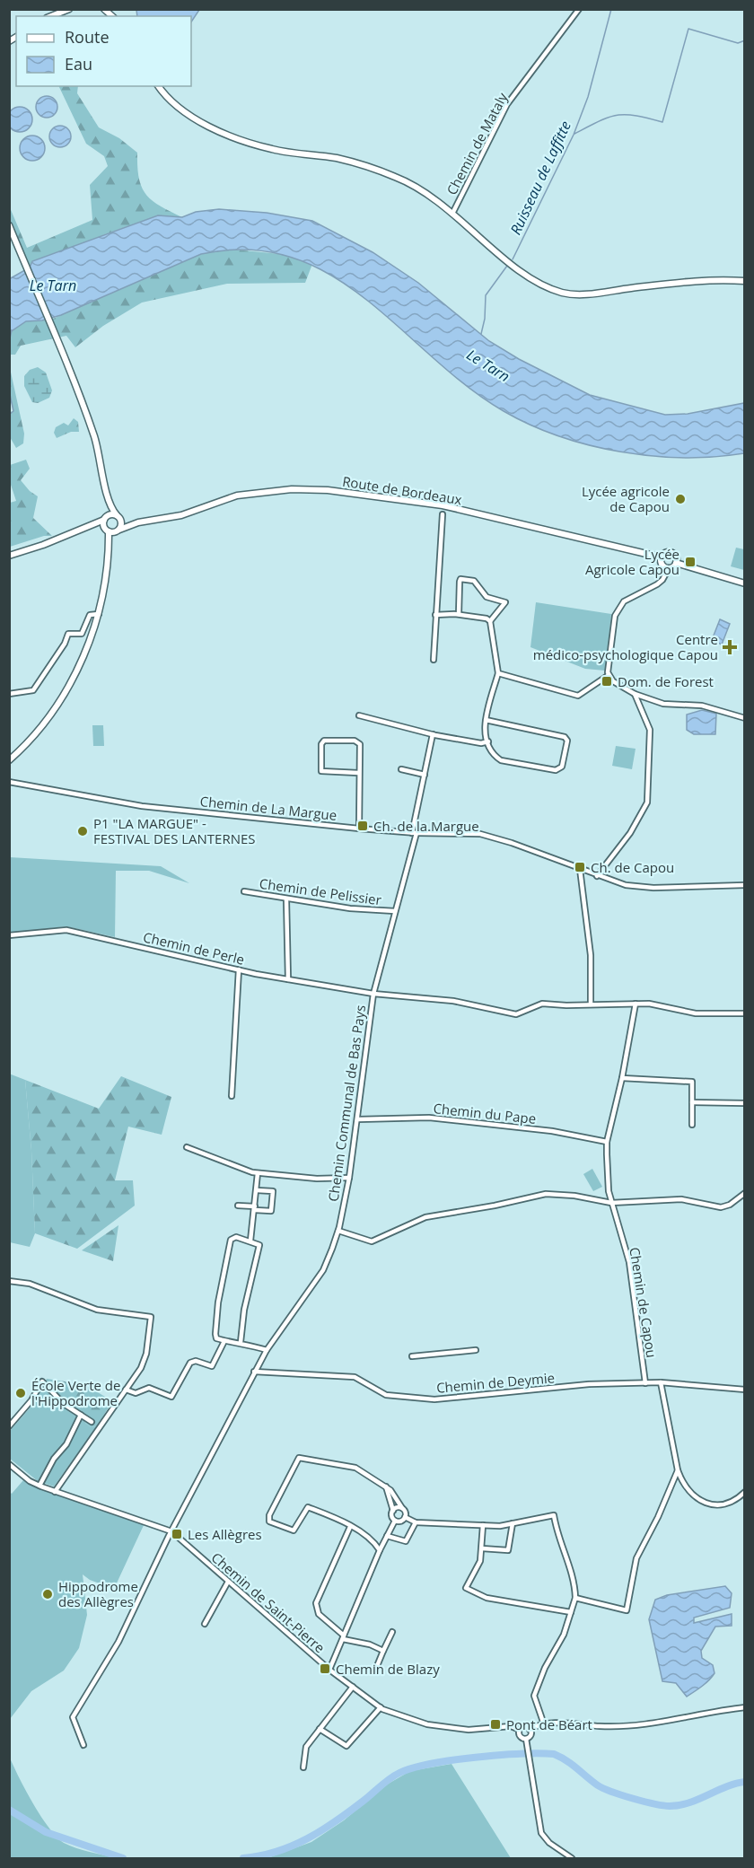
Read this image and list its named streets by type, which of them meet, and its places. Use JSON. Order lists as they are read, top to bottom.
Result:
{
  "streets": {
    "main road": ["Route de Bordeaux"],
    "street": [
      "Chemin de Mataly",
      "Chemin de La Margue",
      "Chemin de Pelissier",
      "Chemin de Perle",
      "Chemin Communal de Bas Pays",
      "Chemin du Pape",
      "Chemin de Capou",
      "Chemin de Deymie",
      "Chemin de Saint-Pierre"
    ]
  },
  "crossings": [
    ["Chemin de La Margue", "Chemin Communal de Bas Pays"],
    ["Chemin de Pelissier", "Chemin Communal de Bas Pays"],
    ["Chemin de Perle", "Chemin Communal de Bas Pays"],
    ["Chemin de Perle", "Chemin de Capou"],
    ["Chemin Communal de Bas Pays", "Chemin du Pape"],
    ["Chemin Communal de Bas Pays", "Chemin de Deymie"],
    ["Chemin Communal de Bas Pays", "Chemin de Saint-Pierre"],
    ["Chemin du Pape", "Chemin de Capou"],
    ["Chemin de Capou", "Chemin de Deymie"]
  ],
  "water": ["Ruisseau de Laffitte", "Le Tarn"],
  "places": {
    "other": [
      "Lycée agricole de Capou",
      "P1 \"LA MARGUE\" - FESTIVAL DES LANTERNES",
      "École Verte de l'Hippodrome",
      "Hippodrome des Allègres"
    ],
    "transit": [
      "Lycée Agricole Capou",
      "Dom. de Forest",
      "Ch. de la Margue",
      "Ch. de Capou",
      "Les Allègres",
      "Chemin de Blazy",
      "Pont de Béart"
    ],
    "health": ["Centre médico-psychologique Capou"]
  },
  "legend": ["Route", "Eau"]
}
